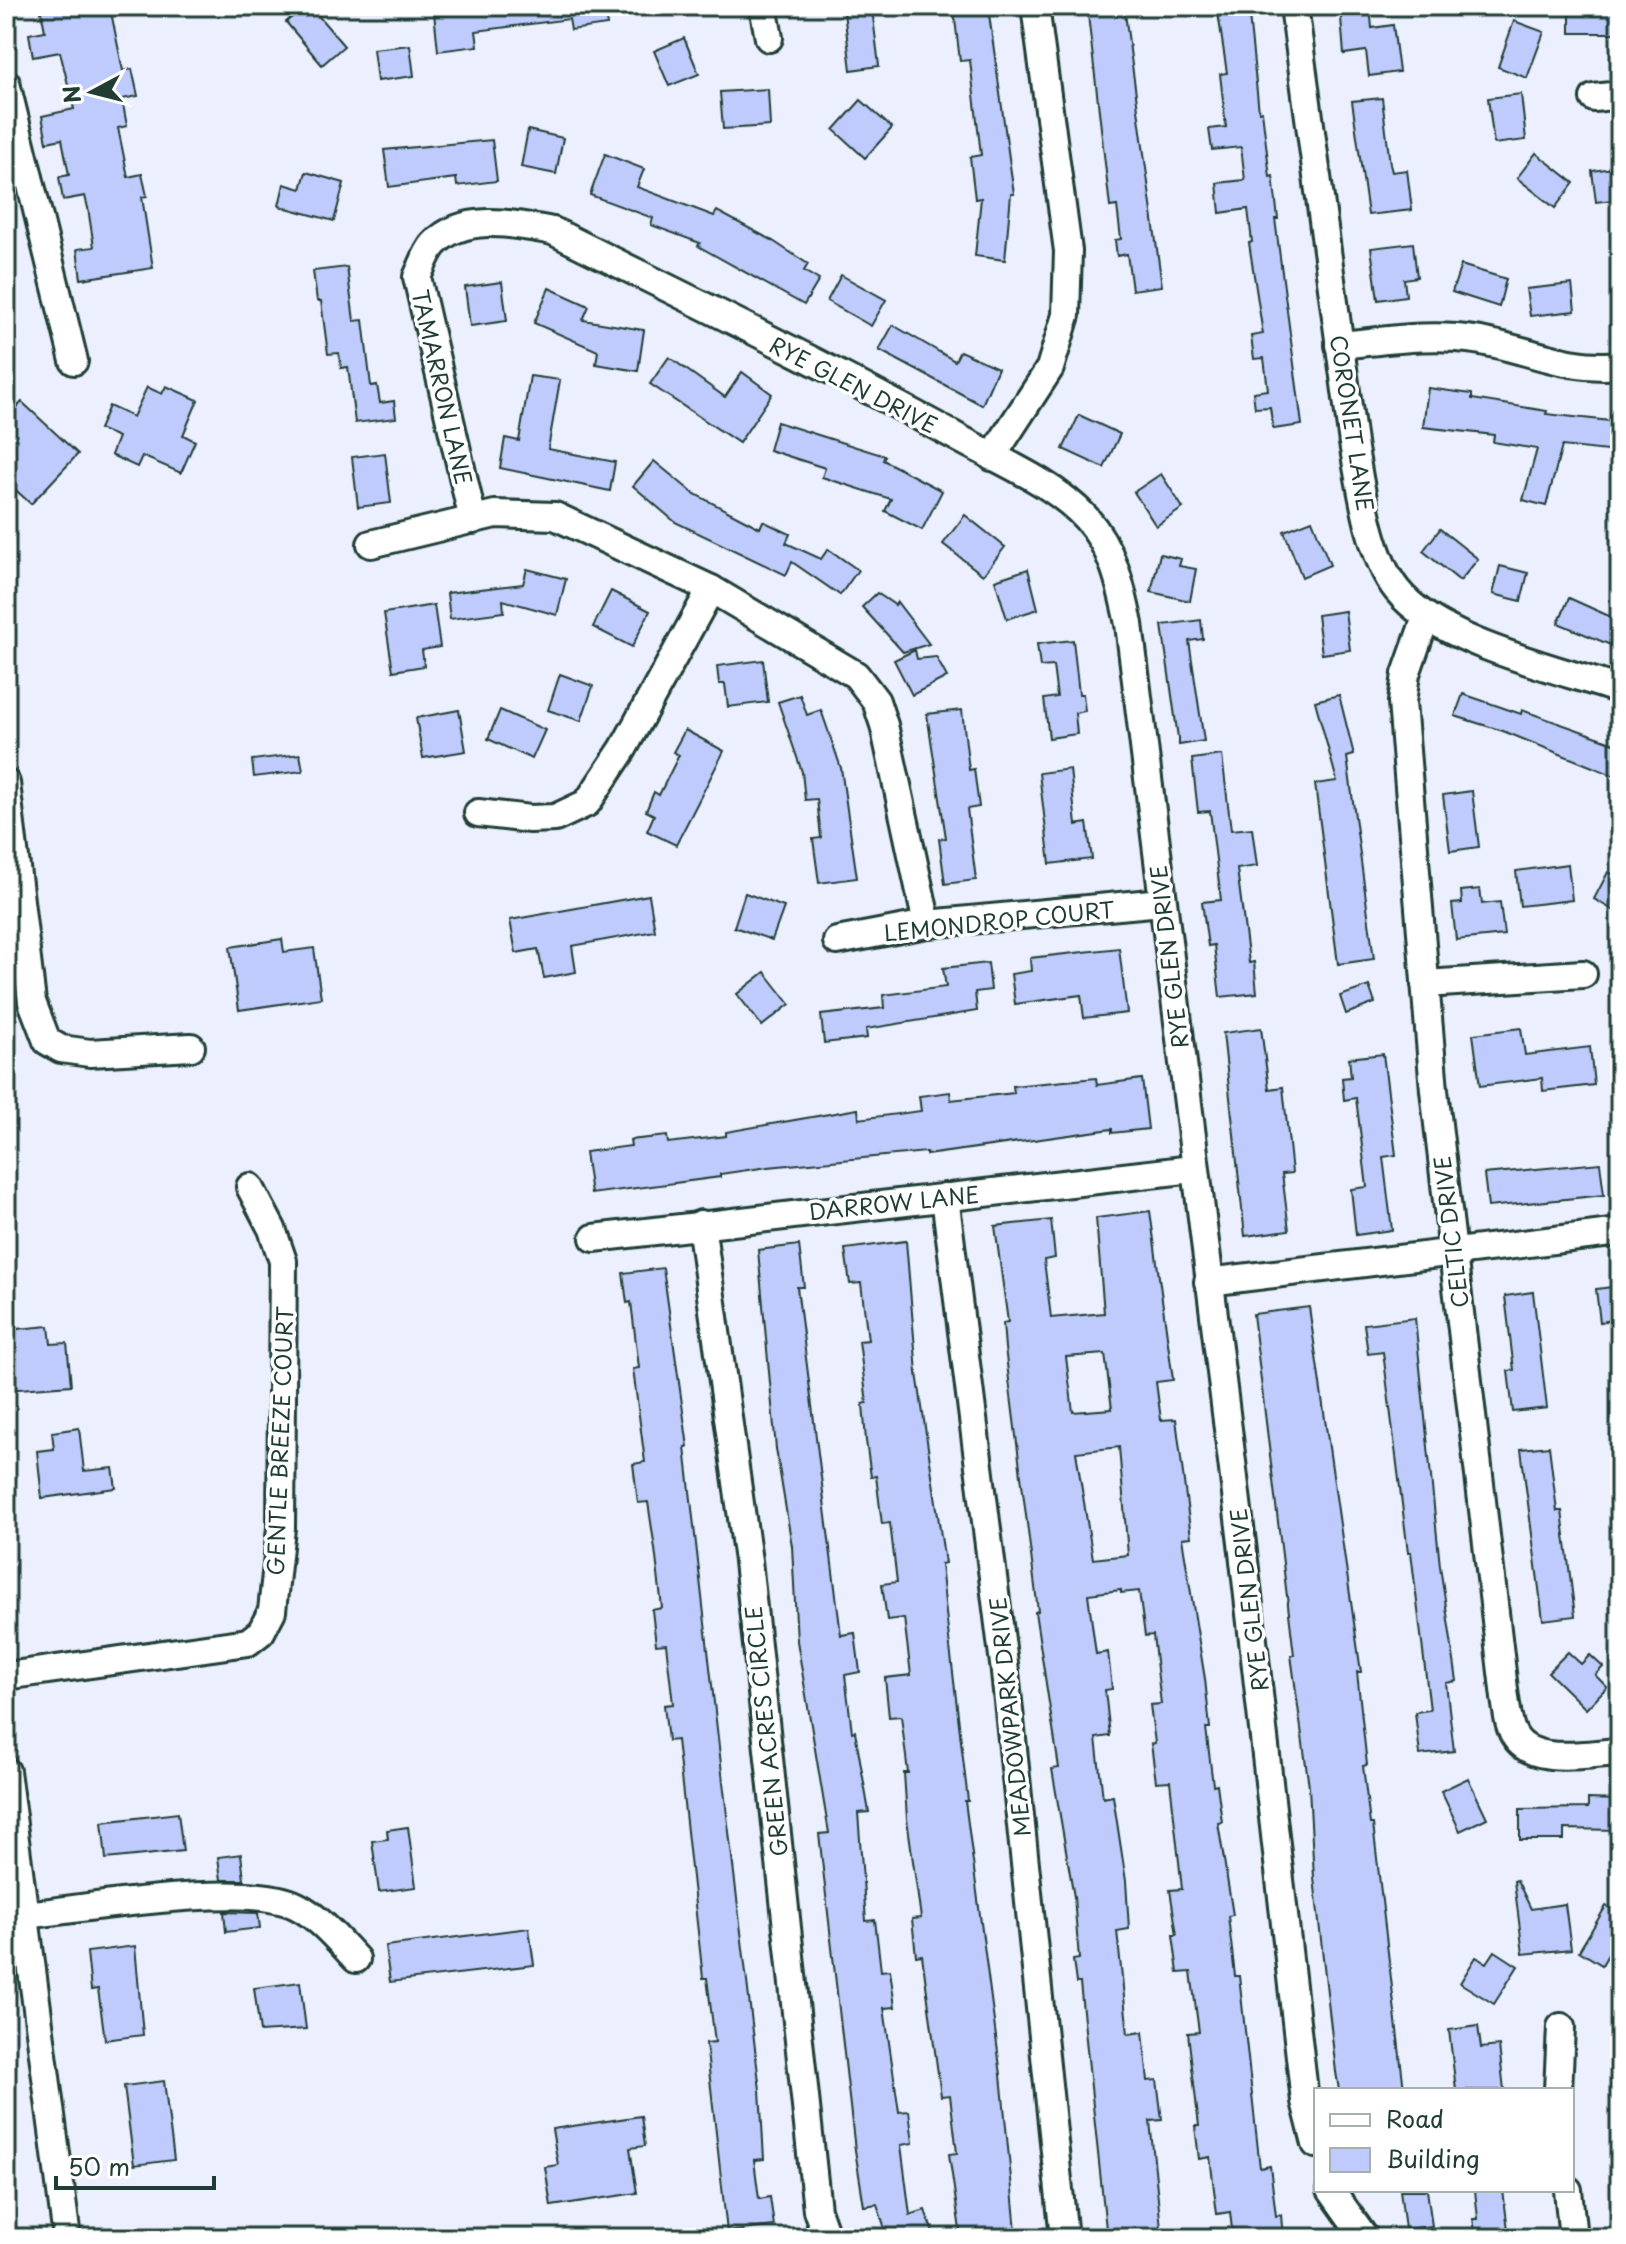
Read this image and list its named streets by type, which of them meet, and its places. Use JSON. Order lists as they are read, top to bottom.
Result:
{
  "streets": {
    "street": [
      "RYE GLEN DRIVE",
      "TAMARRON LANE",
      "CORONET LANE",
      "LEMONDROP COURT",
      "DARROW LANE",
      "CELTIC DRIVE",
      "GENTLE BREEZE COURT",
      "MEADOWPARK DRIVE",
      "GREEN ACRES CIRCLE"
    ]
  },
  "crossings": [
    ["RYE GLEN DRIVE", "TAMARRON LANE"],
    ["RYE GLEN DRIVE", "LEMONDROP COURT"],
    ["RYE GLEN DRIVE", "DARROW LANE"],
    ["CORONET LANE", "CELTIC DRIVE"],
    ["DARROW LANE", "MEADOWPARK DRIVE"],
    ["DARROW LANE", "GREEN ACRES CIRCLE"]
  ],
  "legend": ["Road", "Building"],
  "scale_bar": "50 m",
  "north": "left"
}
